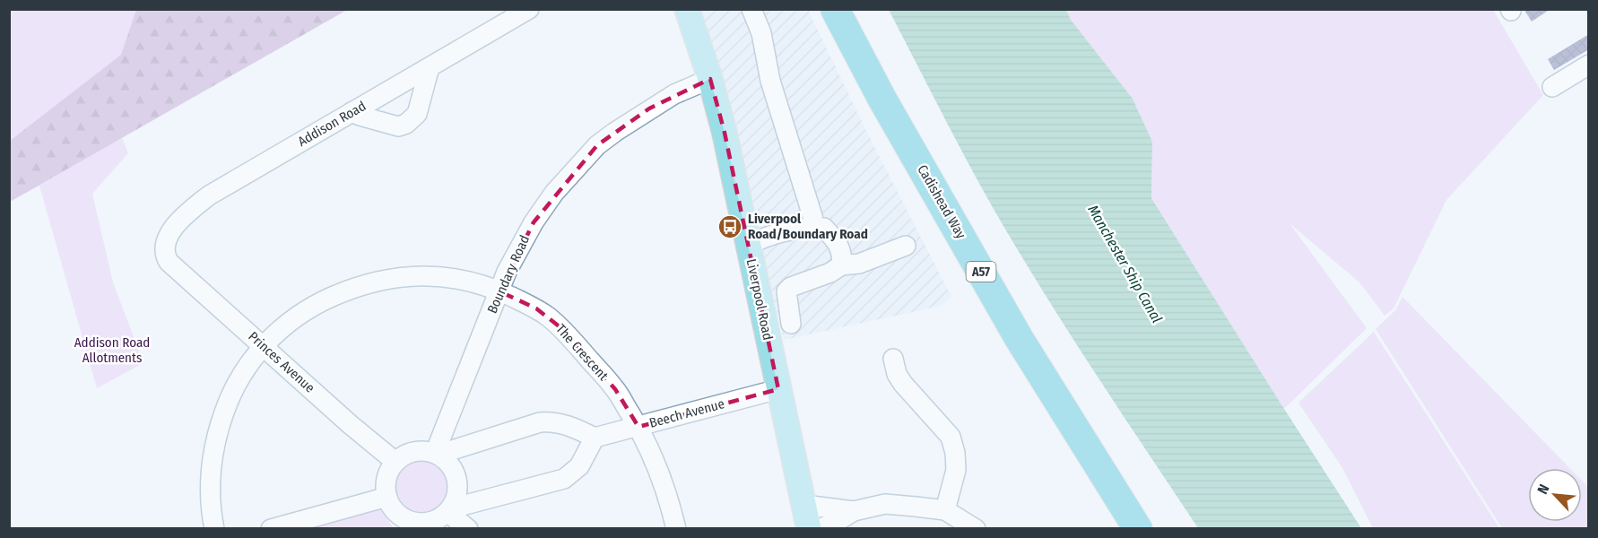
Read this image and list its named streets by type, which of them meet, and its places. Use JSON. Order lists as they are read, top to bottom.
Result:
{
  "streets": {
    "highway": ["Cadishead Way", "A57"],
    "main road": ["Liverpool Road"],
    "street": [
      "Addison Road",
      "Boundary Road",
      "The Crescent",
      "Princes Avenue",
      "Beech Avenue"
    ]
  },
  "crossings": [
    ["Addison Road", "Princes Avenue"],
    ["Boundary Road", "Liverpool Road"],
    ["Boundary Road", "The Crescent"],
    ["Boundary Road", "Princes Avenue"],
    ["Liverpool Road", "Beech Avenue"],
    ["The Crescent", "Princes Avenue"],
    ["The Crescent", "Beech Avenue"]
  ],
  "water": ["Manchester Ship Canal"],
  "parks": ["Addison Road Allotments"],
  "places": {
    "bus stop": ["Liverpool Road/Boundary Road"]
  },
  "north": "top left"
}
